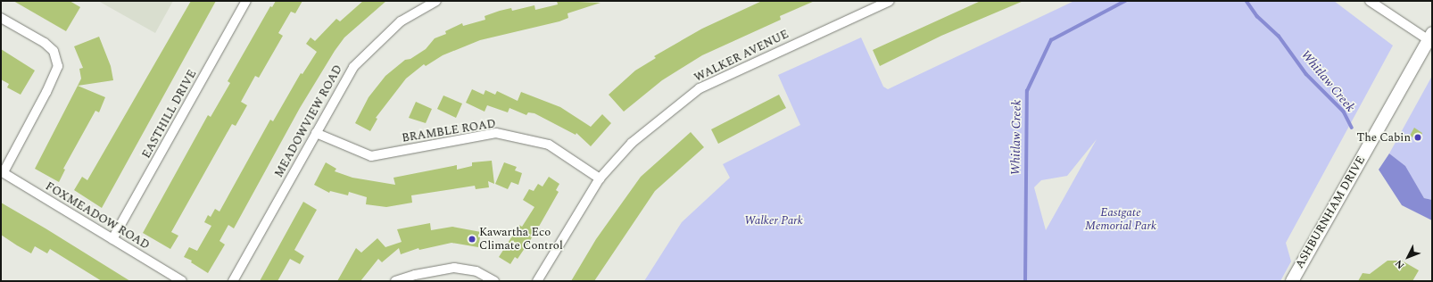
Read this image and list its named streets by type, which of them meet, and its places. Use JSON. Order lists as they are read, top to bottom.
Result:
{
  "streets": {
    "main road": ["ASHBURNHAM DRIVE"],
    "street": [
      "WALKER AVENUE",
      "EASTHILL DRIVE",
      "MEADOWVIEW ROAD",
      "BRAMBLE ROAD",
      "FOXMEADOW ROAD"
    ]
  },
  "crossings": [
    ["WALKER AVENUE", "BRAMBLE ROAD"],
    ["EASTHILL DRIVE", "FOXMEADOW ROAD"],
    ["MEADOWVIEW ROAD", "BRAMBLE ROAD"]
  ],
  "water": ["Whitlaw Creek"],
  "parks": ["Eastgate Memorial Park", "Walker Park"],
  "places": ["The Cabin", "Kawartha Eco Climate Control"],
  "north": "bottom left"
}
